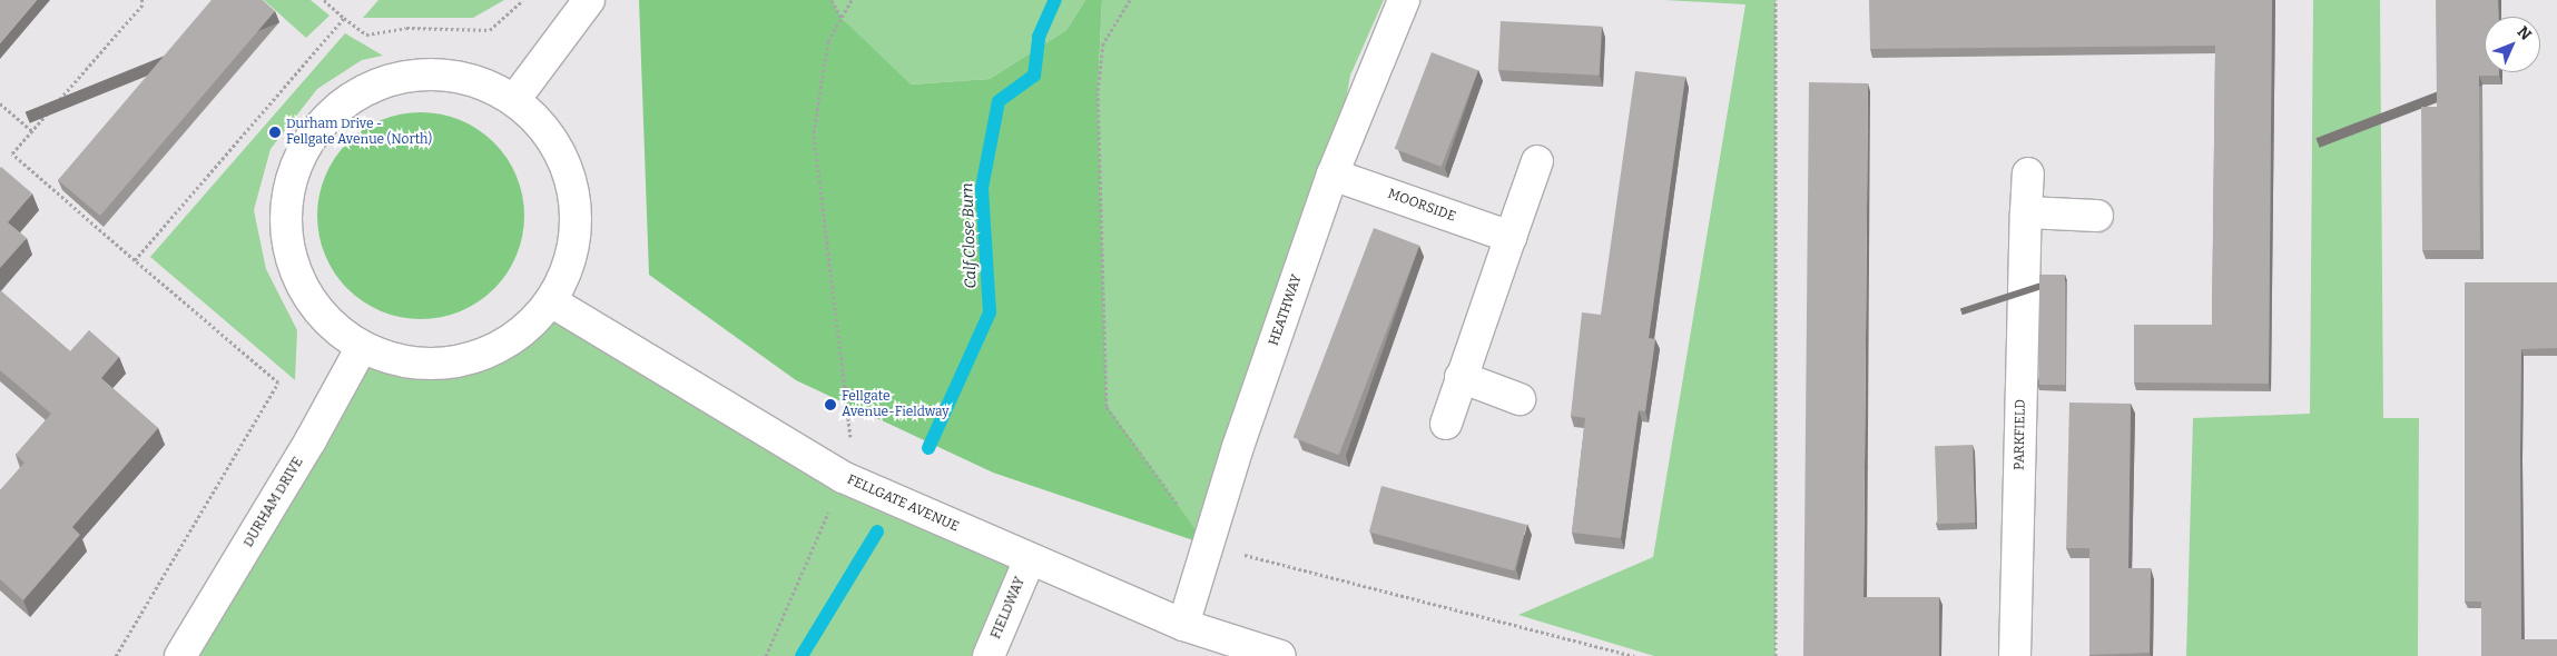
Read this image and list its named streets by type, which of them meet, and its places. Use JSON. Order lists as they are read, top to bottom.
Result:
{
  "streets": {
    "street": [
      "MOORSIDE",
      "HEATHWAY",
      "PARKFIELD",
      "DURHAM DRIVE",
      "FELLGATE AVENUE",
      "FIELDWAY"
    ]
  },
  "crossings": [
    ["MOORSIDE", "HEATHWAY"],
    ["HEATHWAY", "FELLGATE AVENUE"],
    ["FELLGATE AVENUE", "FIELDWAY"]
  ],
  "water": ["Calf Close Burn"],
  "places": ["Durham Drive - Fellgate Avenue (North)", "Fellgate Avenue-Fieldway"],
  "north": "top right"
}
